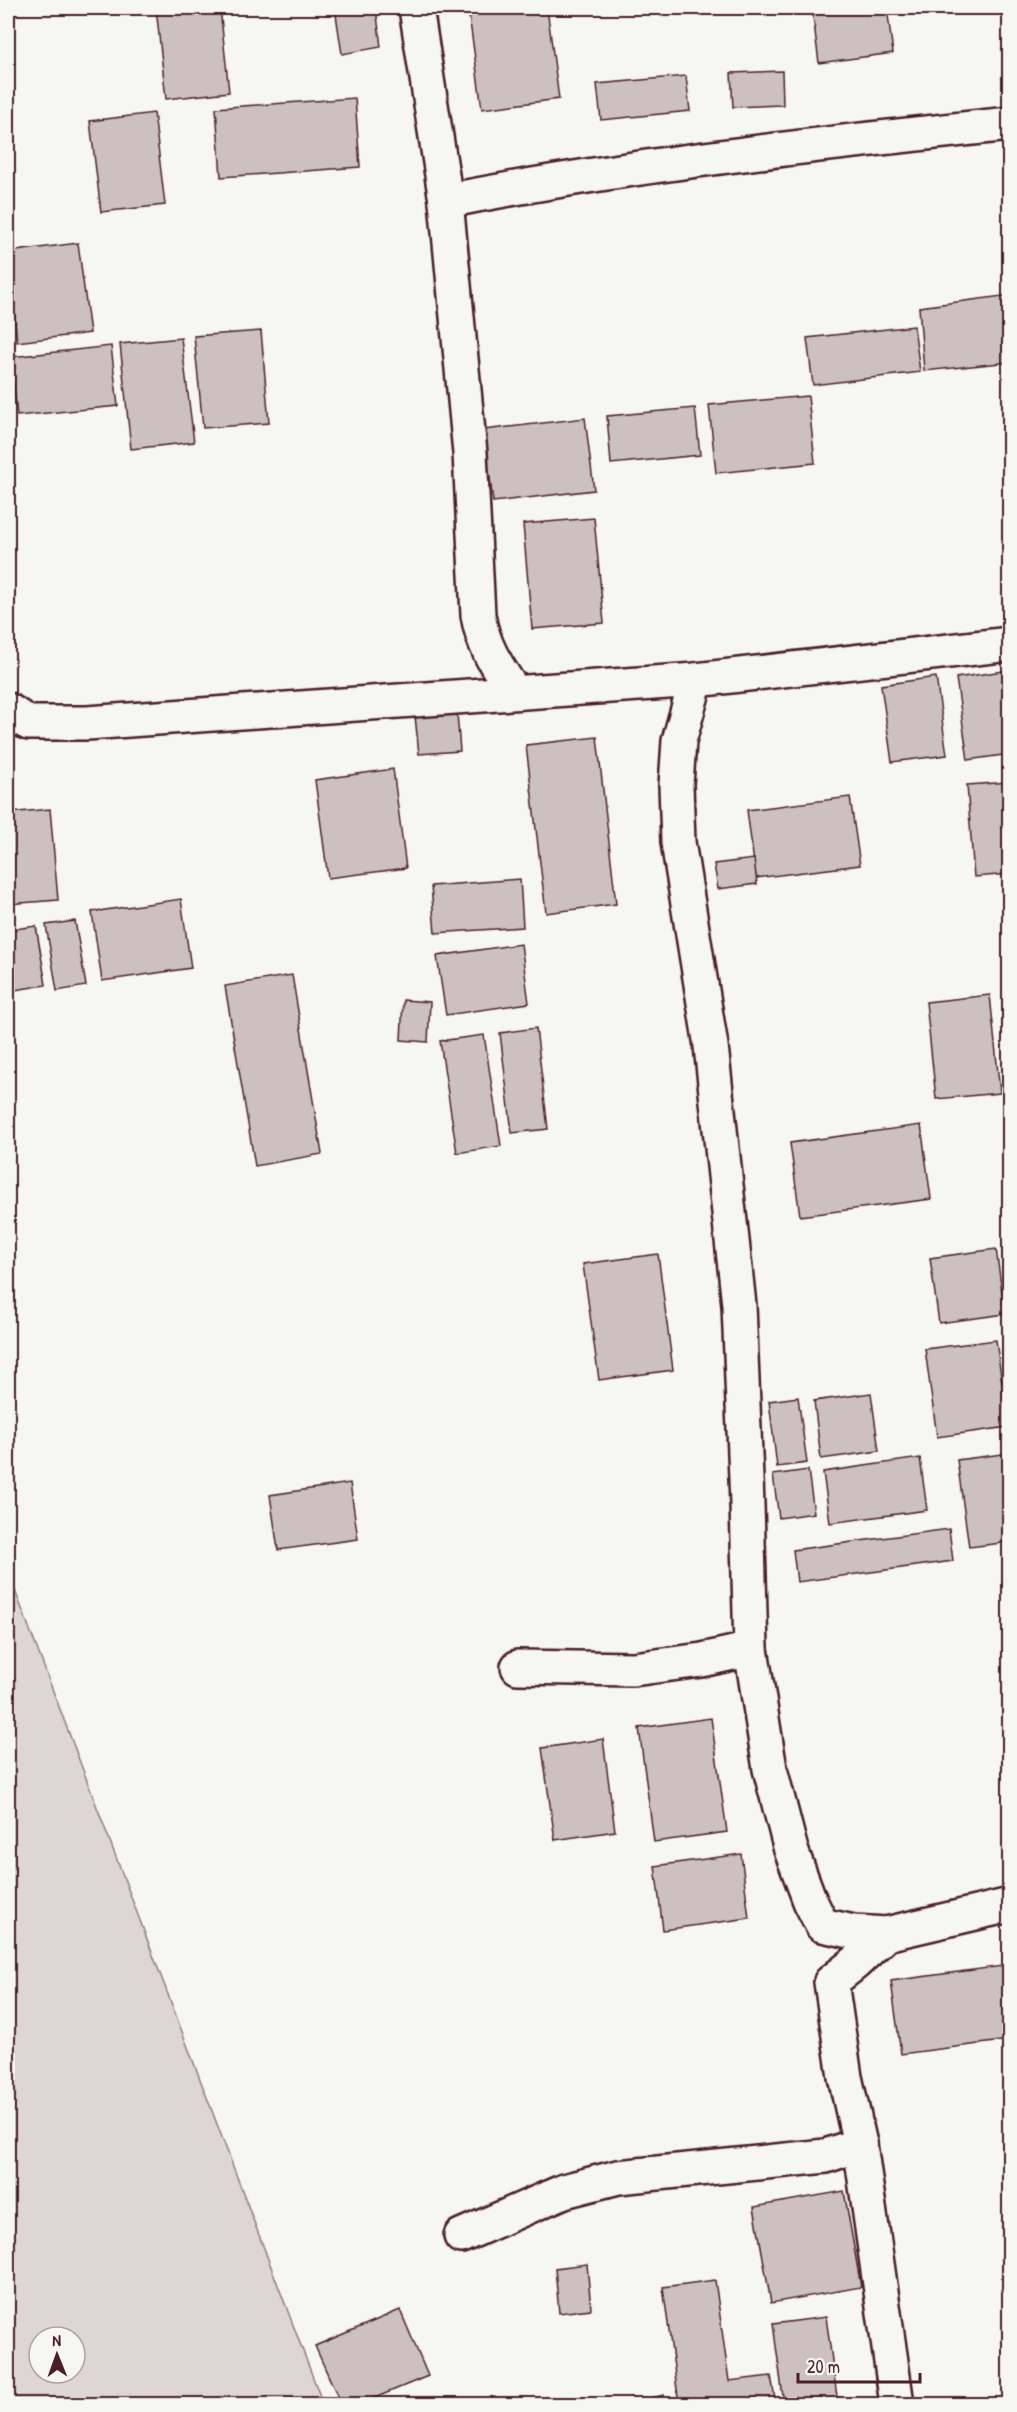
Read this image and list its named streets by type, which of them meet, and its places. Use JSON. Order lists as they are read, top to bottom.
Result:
{
  "scale_bar": "20 m",
  "north": "top"
}
